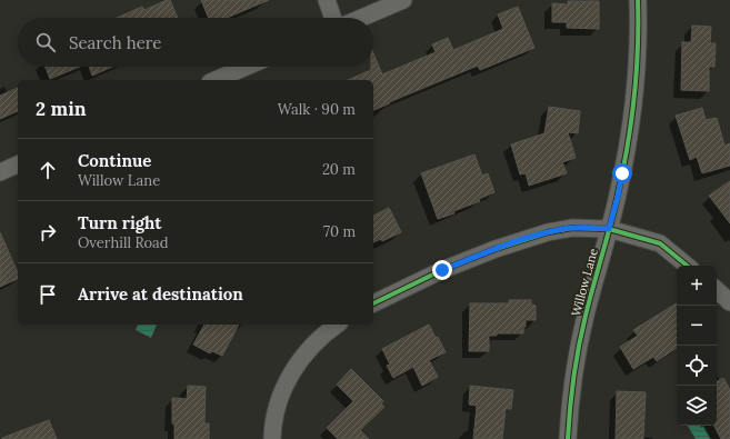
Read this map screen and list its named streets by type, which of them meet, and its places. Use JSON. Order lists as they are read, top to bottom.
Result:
{
  "streets": {
    "street": ["Willow Lane"]
  },
  "page": {
    "search": "Search here",
    "heading": ["2 min", "Walk · 90 m"],
    "list": [
      ["Continue", "Willow Lane", "20 m"],
      ["Turn right", "Overhill Road", "70 m"],
      "Arrive at destination"
    ],
    "map_buttons": ["+", "−"]
  }
}
